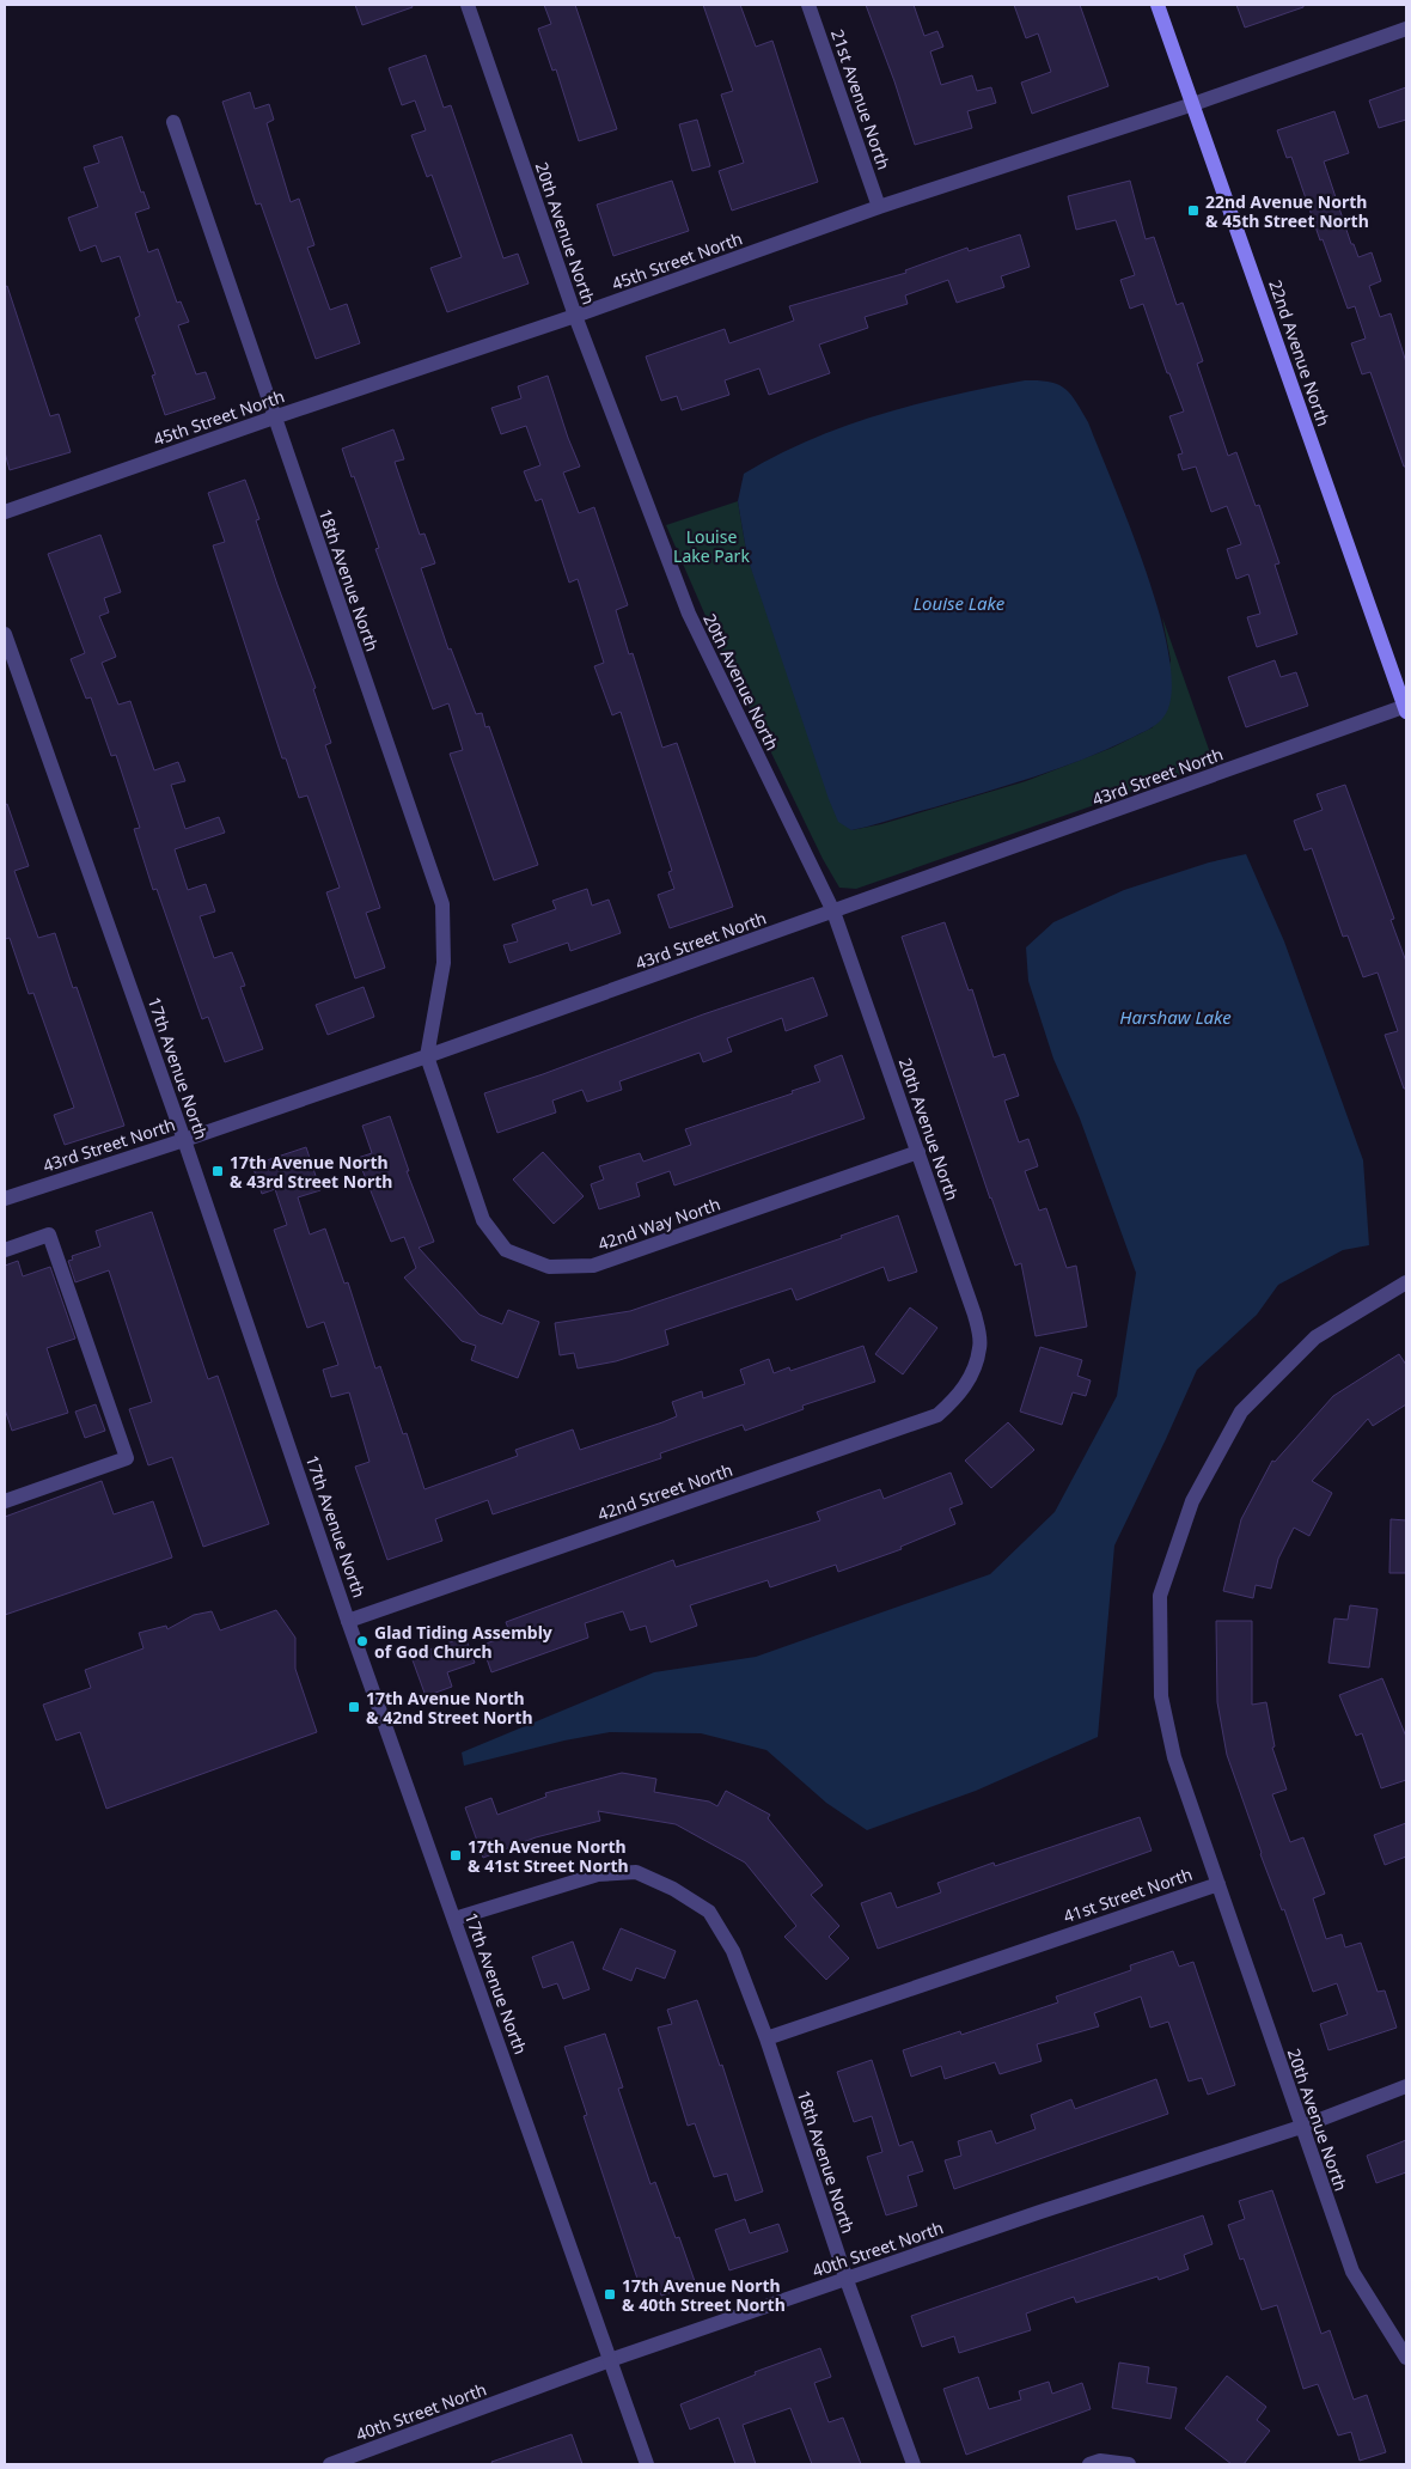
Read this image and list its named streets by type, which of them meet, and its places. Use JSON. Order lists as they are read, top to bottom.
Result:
{
  "streets": {
    "main road": ["22nd Avenue North"],
    "street": [
      "21st Avenue North",
      "20th Avenue North",
      "45th Street North",
      "18th Avenue North",
      "43rd Street North",
      "17th Avenue North",
      "42nd Way North",
      "42nd Street North",
      "41st Street North",
      "40th Street North"
    ]
  },
  "crossings": [
    ["21st Avenue North", "45th Street North"],
    ["20th Avenue North", "45th Street North"],
    ["20th Avenue North", "43rd Street North"],
    ["20th Avenue North", "42nd Way North"],
    ["20th Avenue North", "42nd Street North"],
    ["20th Avenue North", "41st Street North"],
    ["20th Avenue North", "40th Street North"],
    ["45th Street North", "22nd Avenue North"],
    ["45th Street North", "18th Avenue North"],
    ["22nd Avenue North", "43rd Street North"],
    ["18th Avenue North", "43rd Street North"],
    ["18th Avenue North", "42nd Way North"],
    ["18th Avenue North", "41st Street North"],
    ["18th Avenue North", "40th Street North"],
    ["43rd Street North", "17th Avenue North"],
    ["43rd Street North", "42nd Way North"],
    ["17th Avenue North", "42nd Street North"],
    ["17th Avenue North", "40th Street North"]
  ],
  "water": ["Louise Lake", "Harshaw Lake"],
  "parks": ["Louise Lake Park"],
  "places": {
    "transit": [
      "22nd Avenue North & 45th Street North",
      "17th Avenue North & 43rd Street North",
      "17th Avenue North & 42nd Street North",
      "17th Avenue North & 41st Street North",
      "17th Avenue North & 40th Street North"
    ],
    "other": ["Glad Tiding Assembly of God Church"]
  }
}
